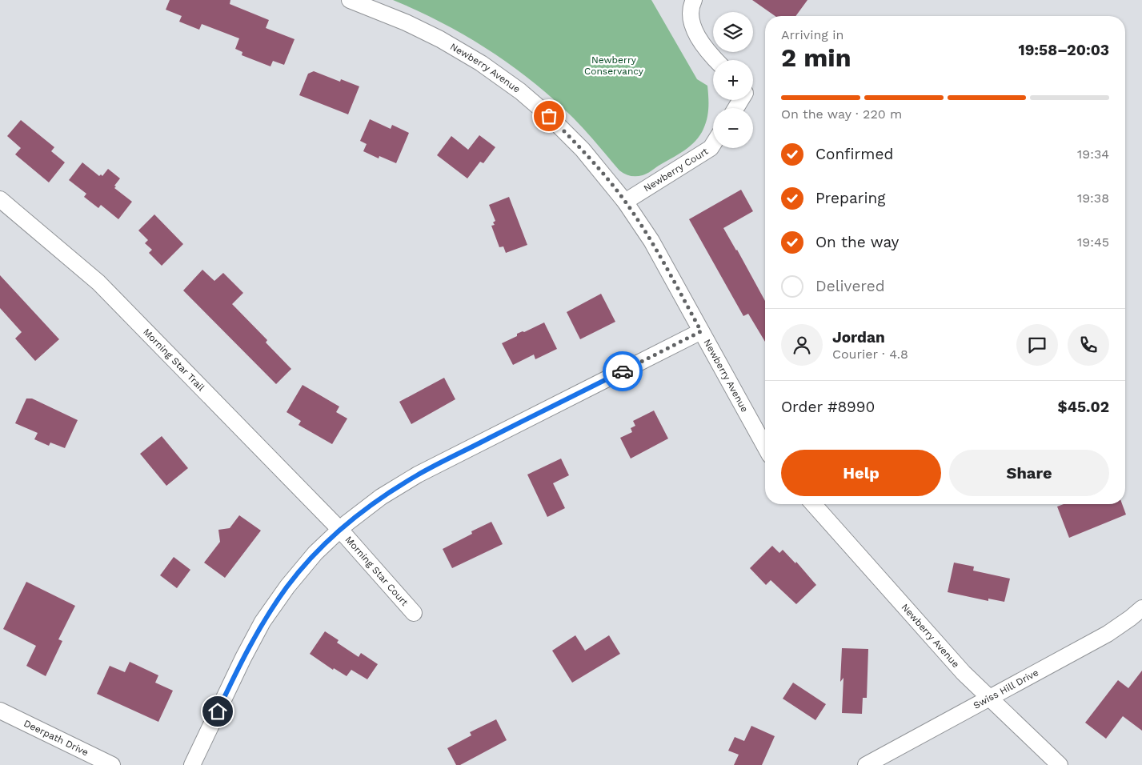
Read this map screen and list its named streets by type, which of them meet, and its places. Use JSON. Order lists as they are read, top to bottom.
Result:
{
  "streets": {
    "street": [
      "Newberry Avenue",
      "Newberry Court",
      "Morning Star Trail",
      "Morning Star Court",
      "Swiss Hill Drive",
      "Deerpath Drive"
    ]
  },
  "crossings": [
    ["Newberry Avenue", "Newberry Court"],
    ["Newberry Avenue", "Swiss Hill Drive"],
    ["Morning Star Trail", "Morning Star Court"]
  ],
  "parks": ["Newberry Conservancy"],
  "page": {
    "map_buttons": ["+", "−"],
    "heading": ["2 min", "Arriving in", "19:58–20:03"],
    "panel": [
      "Jordan",
      "Courier · 4.8",
      "Order #8990",
      "$45.02"
    ],
    "bar": "On the way · 220 m",
    "list": [
      ["Confirmed", "19:34"],
      ["Preparing", "19:38"],
      ["On the way", "19:45"],
      "Delivered"
    ],
    "buttons": ["Help", "Share"]
  }
}
